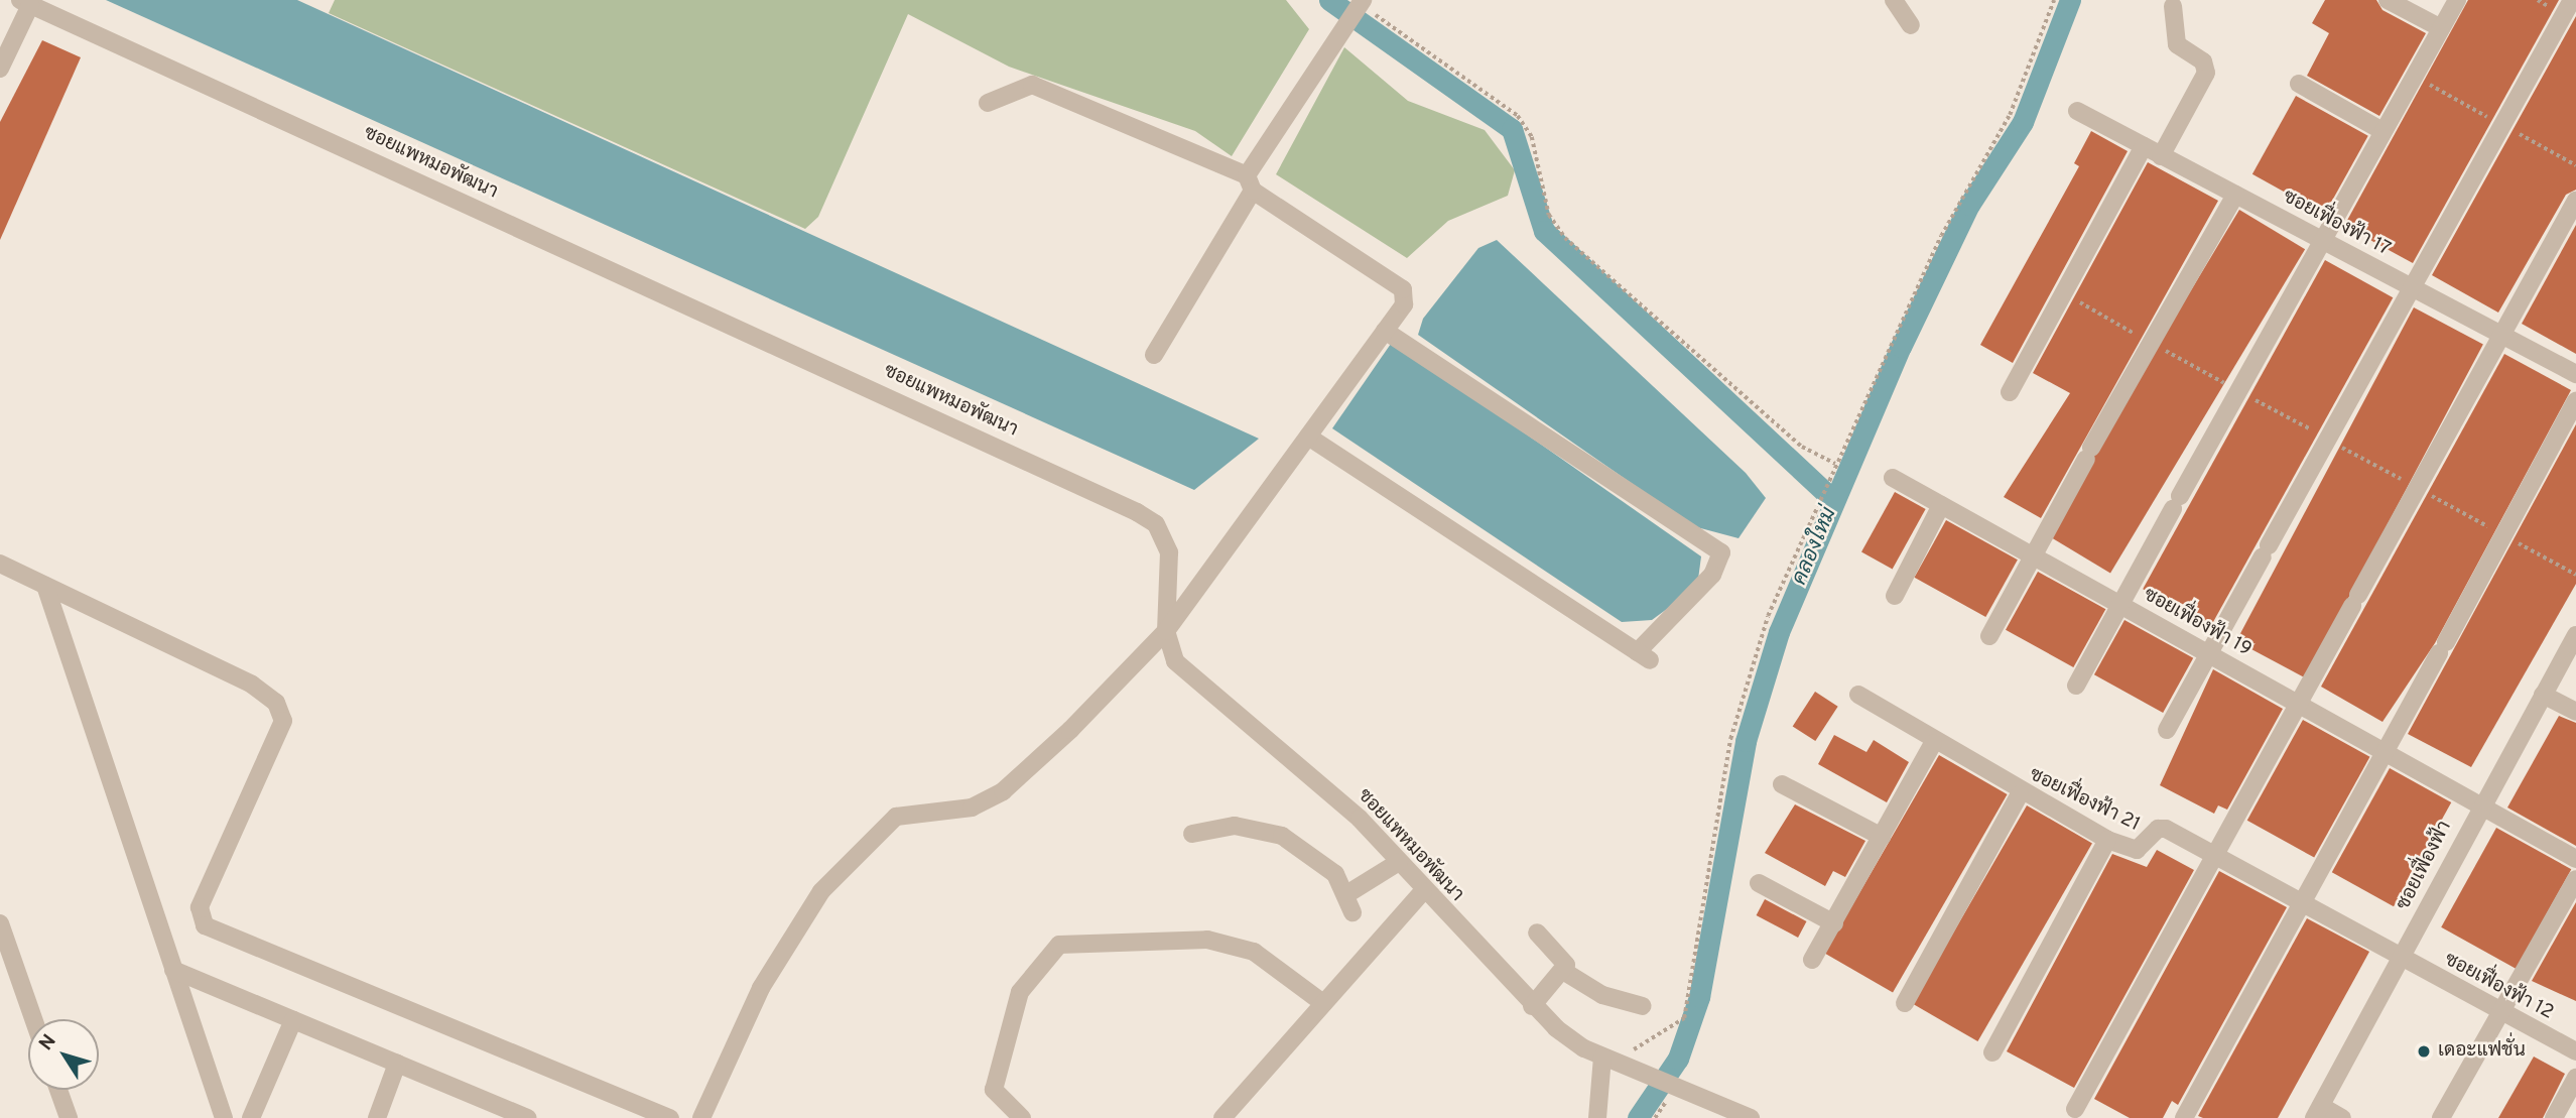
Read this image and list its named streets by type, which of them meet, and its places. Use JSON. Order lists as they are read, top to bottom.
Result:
{
  "streets": {
    "street": [
      "ซอยแพหมอพัฒนา",
      "ซอยเฟื่องฟ้า 17",
      "ซอยเฟื่องฟ้า 19",
      "ซอยเฟื่องฟ้า 21",
      "ซอยเฟื่องฟ้า",
      "ซอยเฟื่องฟ้า 12"
    ]
  },
  "crossings": [
    ["ซอยเฟื่องฟ้า 19", "ซอยเฟื่องฟ้า"],
    ["ซอยเฟื่องฟ้า 21", "ซอยเฟื่องฟ้า"],
    ["ซอยเฟื่องฟ้า 21", "ซอยเฟื่องฟ้า 12"],
    ["ซอยเฟื่องฟ้า", "ซอยเฟื่องฟ้า 12"]
  ],
  "water": ["คลองใหม่"],
  "places": ["เดอะแฟชั่น"],
  "north": "top left"
}
